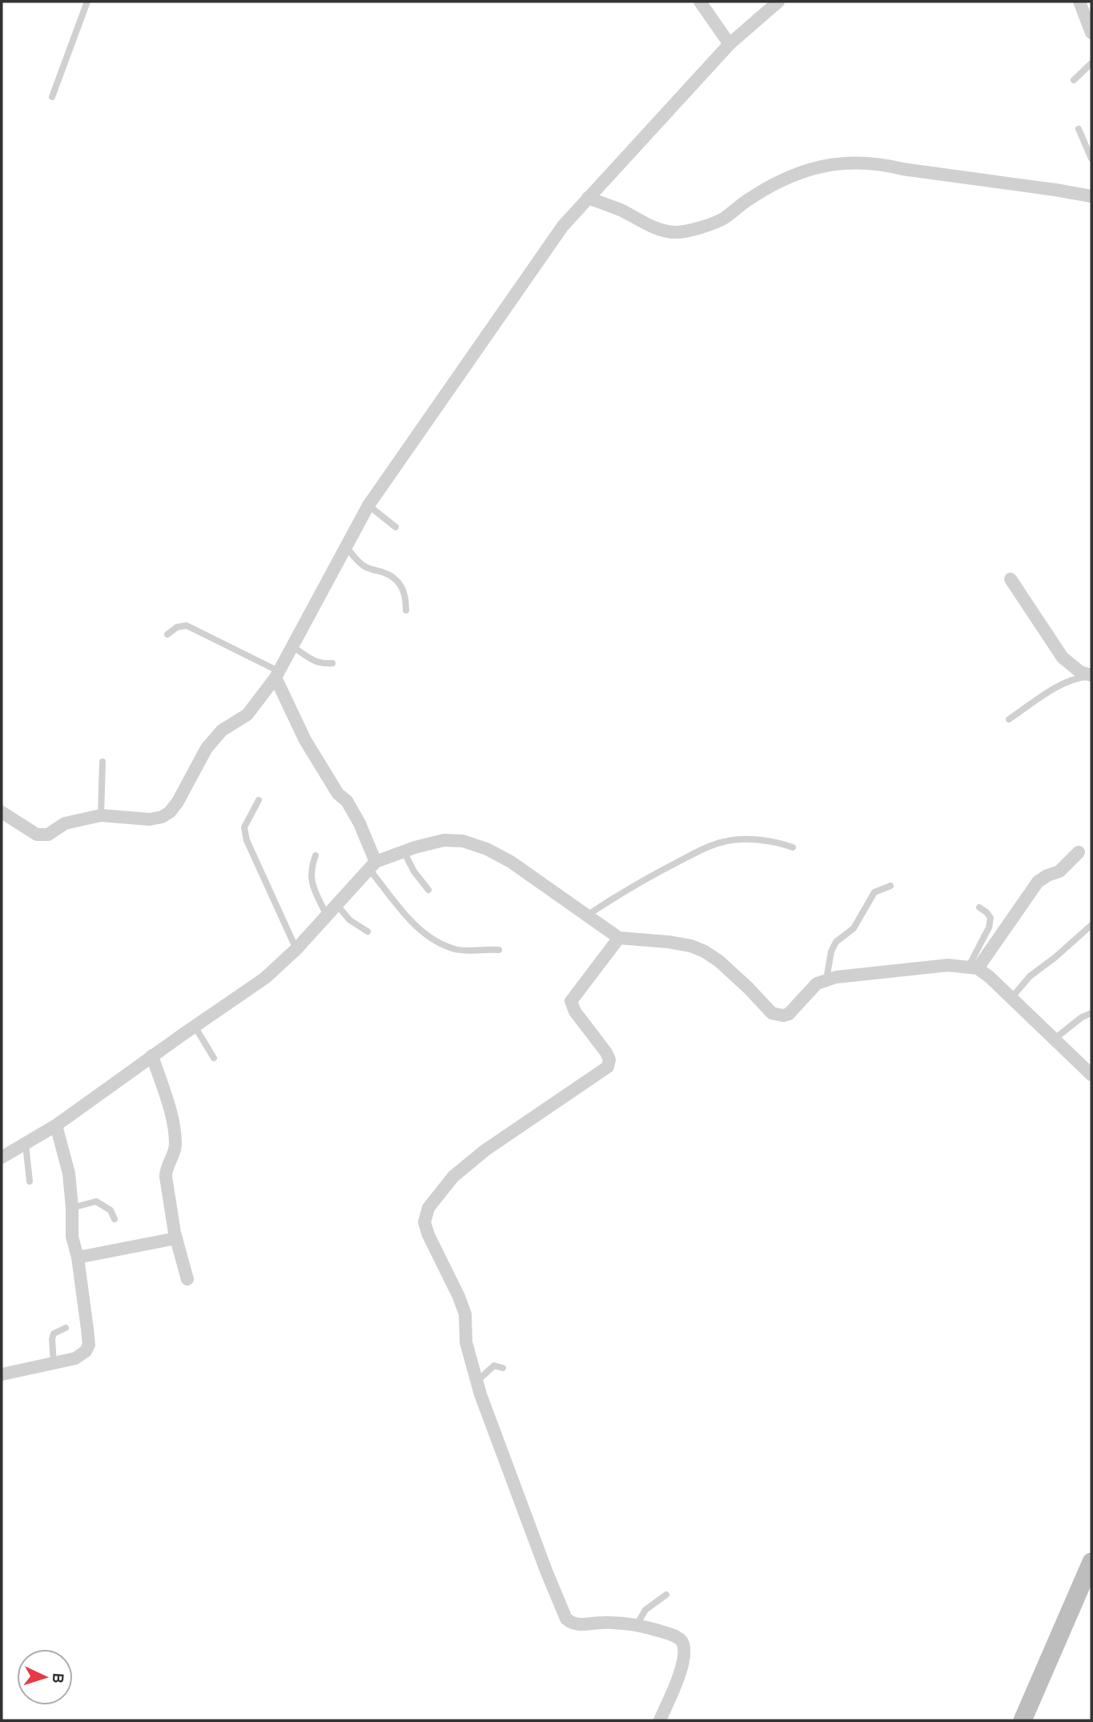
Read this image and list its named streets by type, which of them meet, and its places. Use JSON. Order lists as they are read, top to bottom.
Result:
{
  "north": "right"
}
